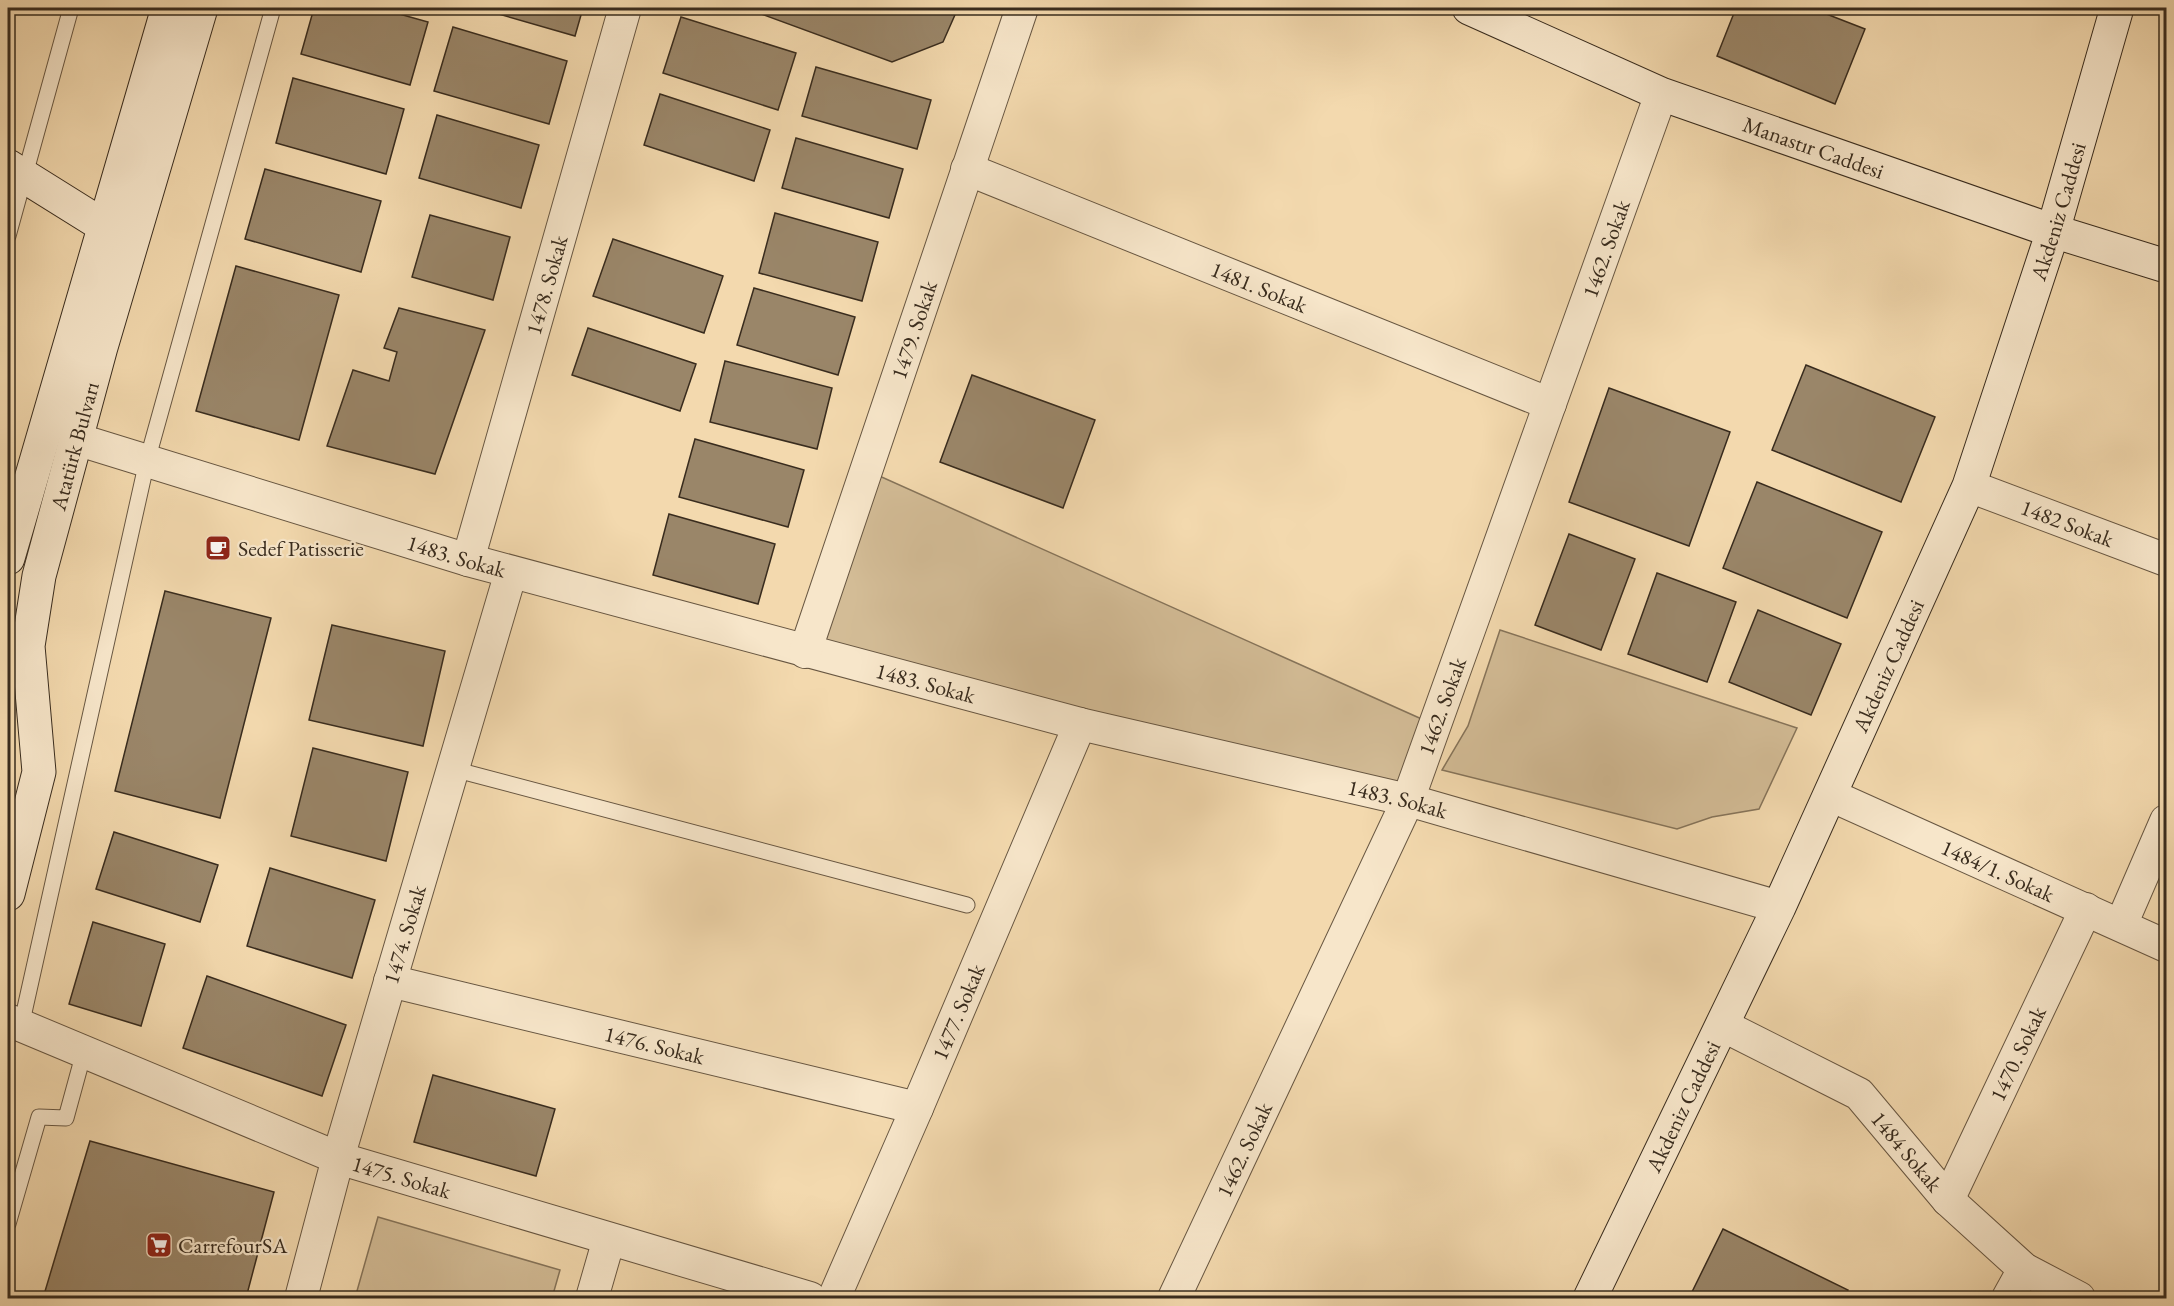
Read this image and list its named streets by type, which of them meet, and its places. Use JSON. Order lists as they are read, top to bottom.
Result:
{
  "streets": {
    "street": [
      "Manastır Caddesi",
      "Akdeniz Caddesi",
      "1462. Sokak",
      "1478. Sokak",
      "1481. Sokak",
      "1479. Sokak",
      "Atatürk Bulvarı",
      "1482 Sokak",
      "1483. Sokak",
      "1484/1. Sokak",
      "1474. Sokak",
      "1477. Sokak",
      "1476. Sokak",
      "1470. Sokak",
      "1484 Sokak",
      "1475. Sokak"
    ]
  },
  "crossings": [
    ["Manastır Caddesi", "Akdeniz Caddesi"],
    ["Manastır Caddesi", "1462. Sokak"],
    ["Akdeniz Caddesi", "1482 Sokak"],
    ["Akdeniz Caddesi", "1483. Sokak"],
    ["Akdeniz Caddesi", "1484/1. Sokak"],
    ["Akdeniz Caddesi", "1484 Sokak"],
    ["1462. Sokak", "1481. Sokak"],
    ["1462. Sokak", "1483. Sokak"],
    ["1478. Sokak", "1483. Sokak"],
    ["1481. Sokak", "1479. Sokak"],
    ["1479. Sokak", "1483. Sokak"],
    ["Atatürk Bulvarı", "1483. Sokak"],
    ["1483. Sokak", "1474. Sokak"],
    ["1483. Sokak", "1477. Sokak"],
    ["1484/1. Sokak", "1470. Sokak"],
    ["1474. Sokak", "1476. Sokak"],
    ["1474. Sokak", "1475. Sokak"],
    ["1477. Sokak", "1476. Sokak"],
    ["1470. Sokak", "1484 Sokak"]
  ],
  "places": {
    "cafe": ["Sedef Patisserie"],
    "supermarket": ["CarrefourSA"]
  }
}
